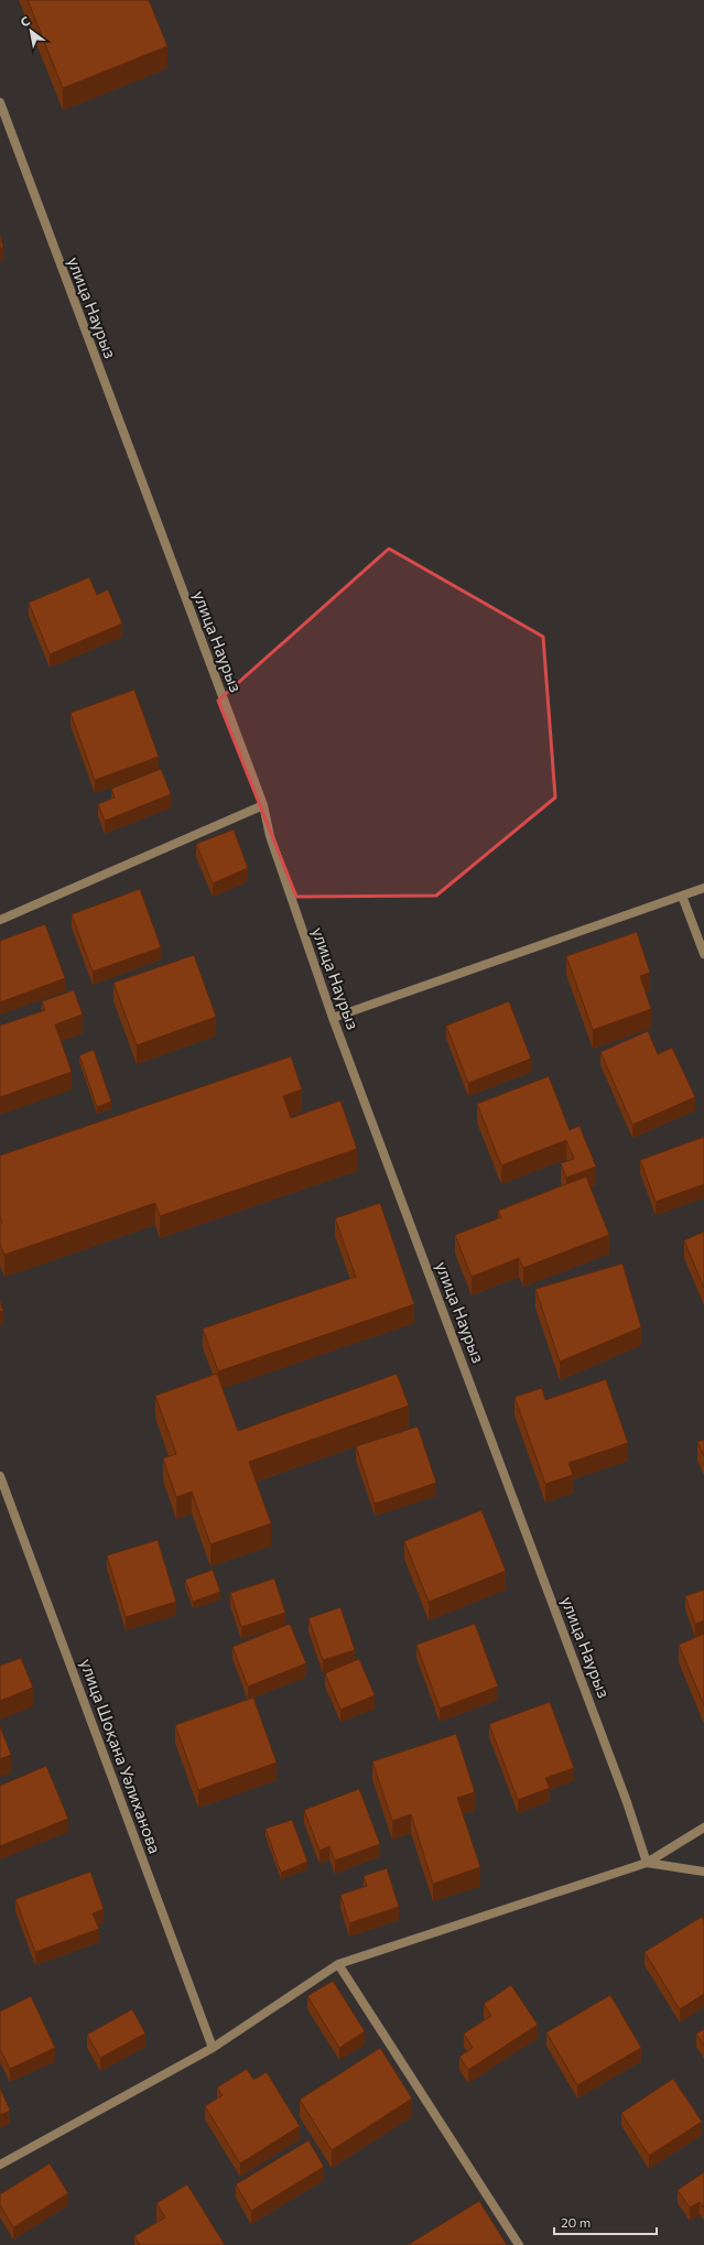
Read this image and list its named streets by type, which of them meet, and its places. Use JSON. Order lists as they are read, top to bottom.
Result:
{
  "streets": {
    "street": ["улица Наурыз", "улица Шоқана Уәлиханова"]
  },
  "scale_bar": "20 m",
  "north": "top left"
}
